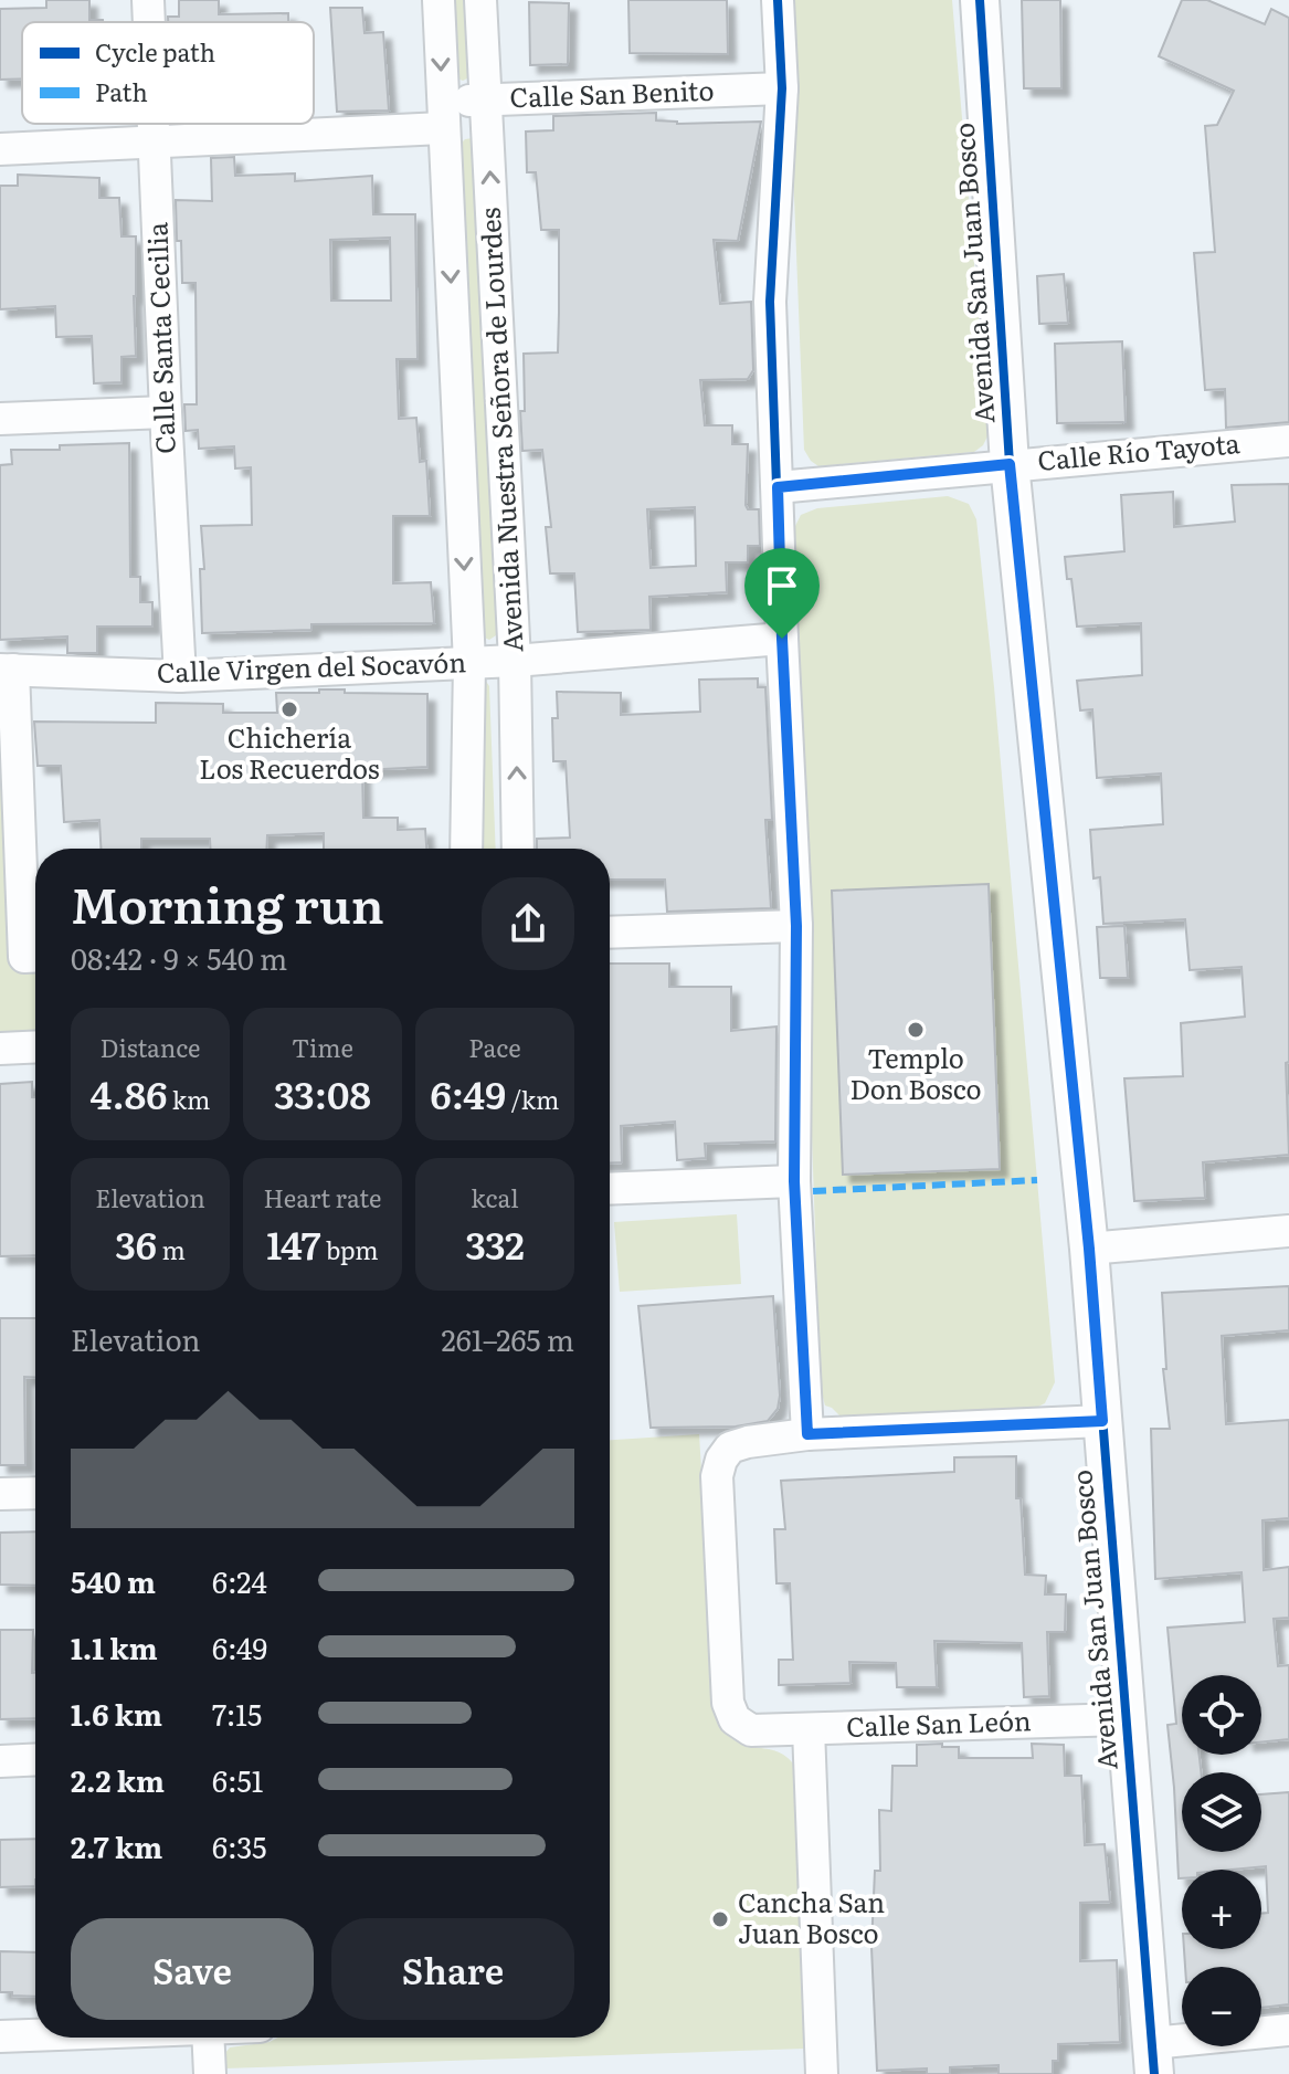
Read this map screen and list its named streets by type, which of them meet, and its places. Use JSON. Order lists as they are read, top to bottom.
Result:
{
  "streets": {
    "street": [
      "Calle San Benito",
      "Avenida San Juan Bosco",
      "Calle Santa Cecilia",
      "Avenida Nuestra Señora de Lourdes",
      "Calle Río Tayota",
      "Calle Virgen del Socavón",
      "Calle San León"
    ]
  },
  "crossings": [
    ["Calle San Benito", "Calle Santa Cecilia"],
    ["Calle San Benito", "Avenida Nuestra Señora de Lourdes"],
    ["Avenida San Juan Bosco", "Calle Río Tayota"],
    ["Avenida San Juan Bosco", "Calle San León"],
    ["Calle Santa Cecilia", "Calle Virgen del Socavón"],
    ["Avenida Nuestra Señora de Lourdes", "Calle Virgen del Socavón"]
  ],
  "places": ["Chichería Los Recuerdos", "Templo Don Bosco", "Cancha San Juan Bosco"],
  "legend": ["Cycle path", "Path"],
  "page": {
    "heading": ["Morning run", "08:42 · 9 × 540 m"],
    "stats": [
      ["Distance", "4.86 km"],
      ["Time", "33:08"],
      ["Pace", "6:49 /km"],
      ["Elevation", "36 m"],
      ["Heart rate", "147 bpm"],
      ["kcal", "332"]
    ],
    "chart": ["Elevation", "261–265 m"],
    "list": [
      {
        "name": "540 m",
        "note": "6:24"
      },
      {
        "name": "1.1 km",
        "note": "6:49"
      },
      {
        "name": "1.6 km",
        "note": "7:15"
      },
      {
        "name": "2.2 km",
        "note": "6:51"
      },
      {
        "name": "2.7 km",
        "note": "6:35"
      }
    ],
    "map_buttons": ["+", "−"],
    "buttons": ["Save", "Share"]
  }
}
